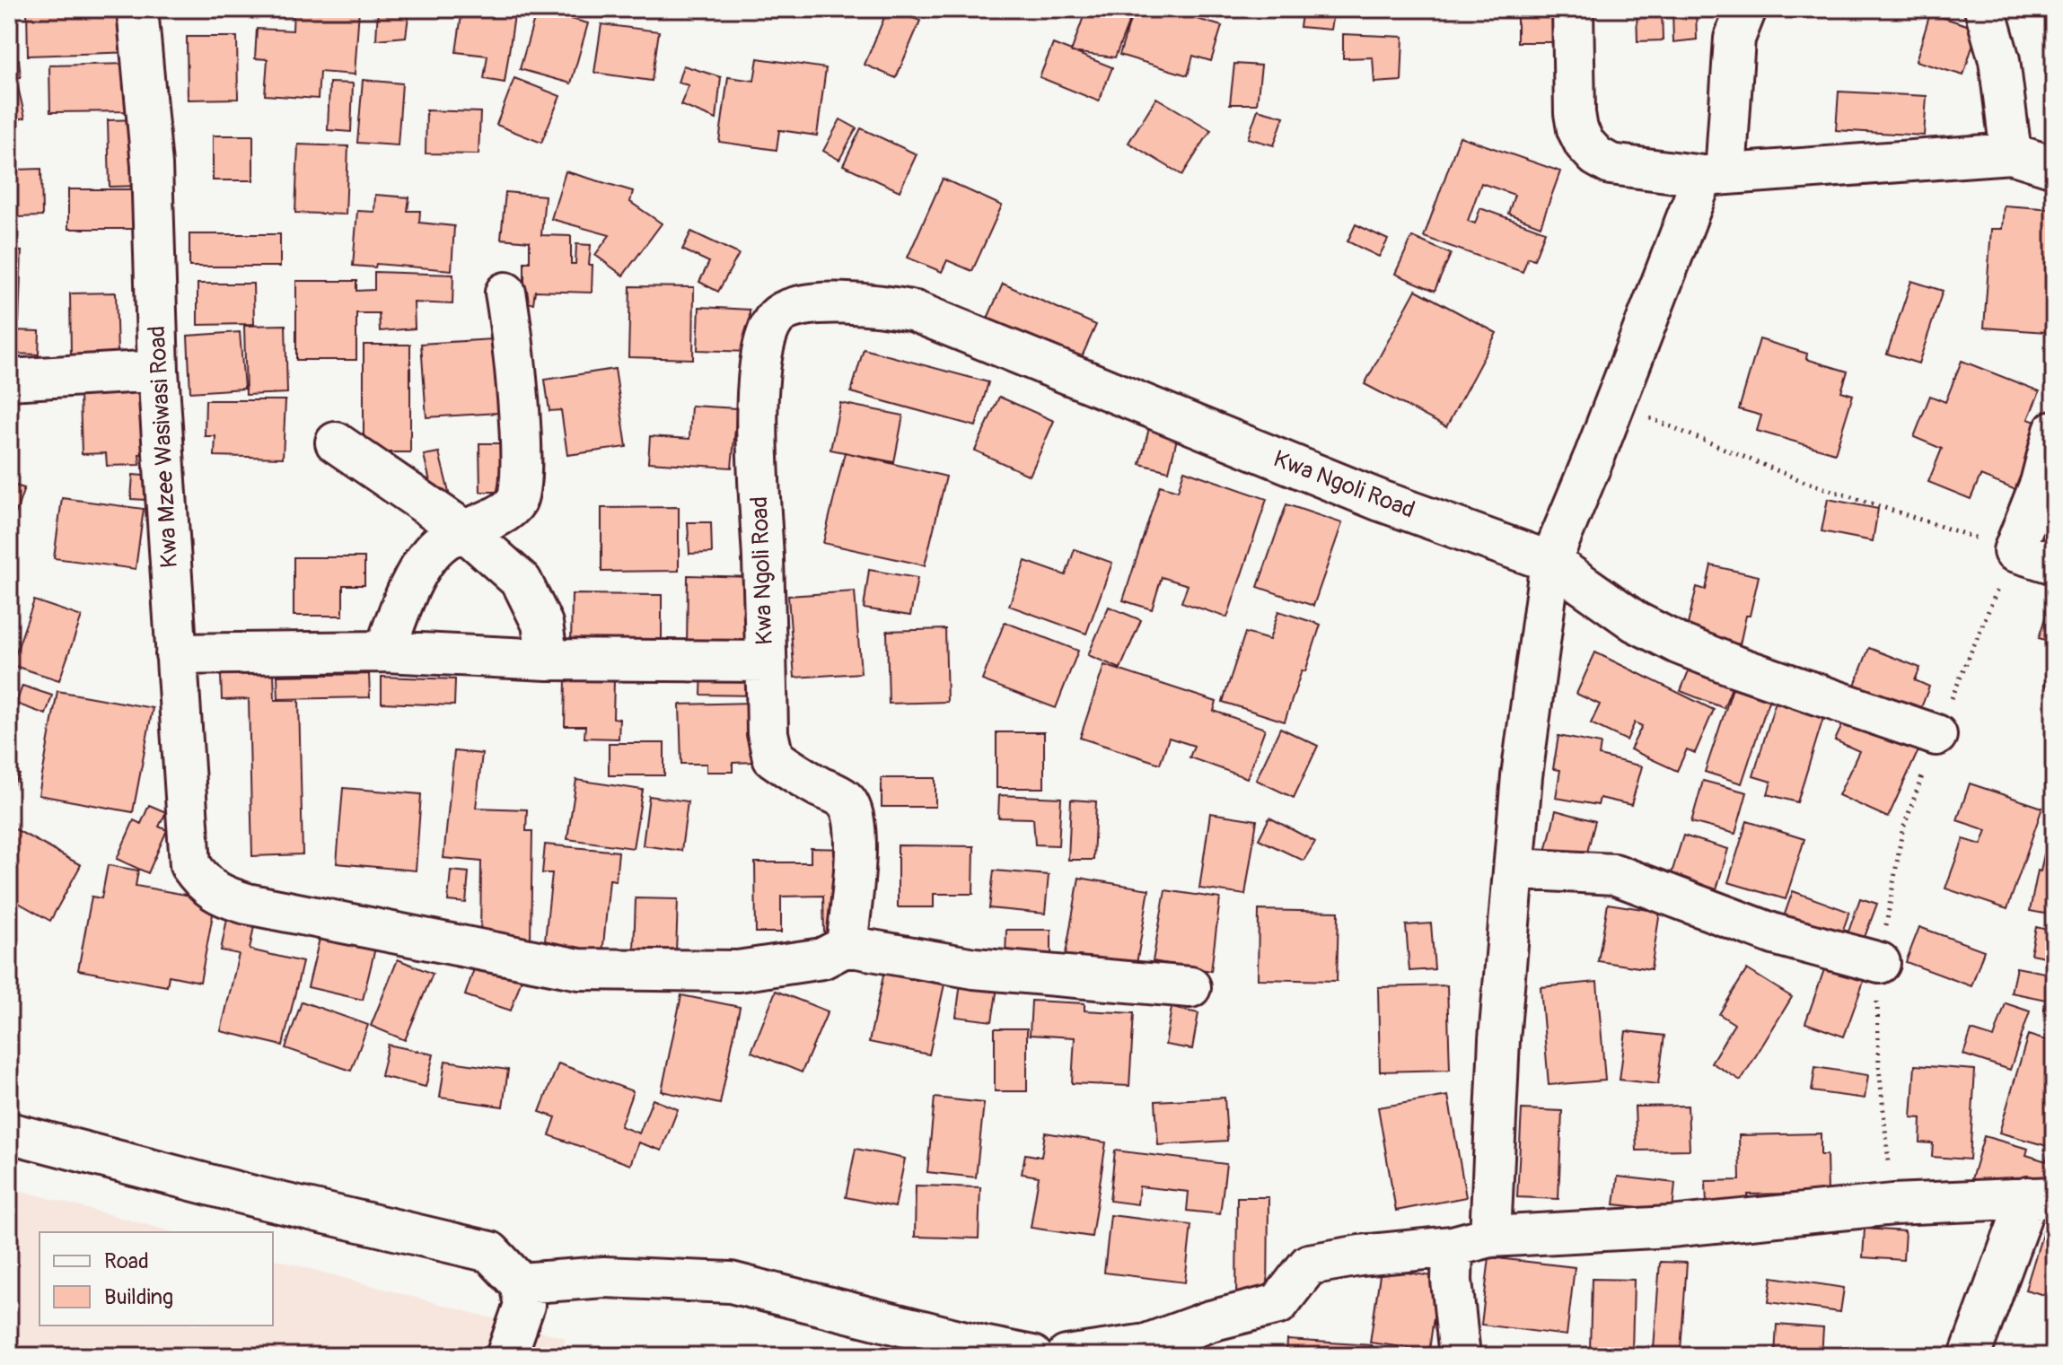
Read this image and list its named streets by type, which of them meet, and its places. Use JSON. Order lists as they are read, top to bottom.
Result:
{
  "streets": {
    "street": ["Kwa Mzee Wasiwasi Road", "Kwa Ngoli Road"]
  },
  "crossings": [
    ["Kwa Mzee Wasiwasi Road", "Kwa Ngoli Road"]
  ],
  "legend": ["Road", "Building"]
}
